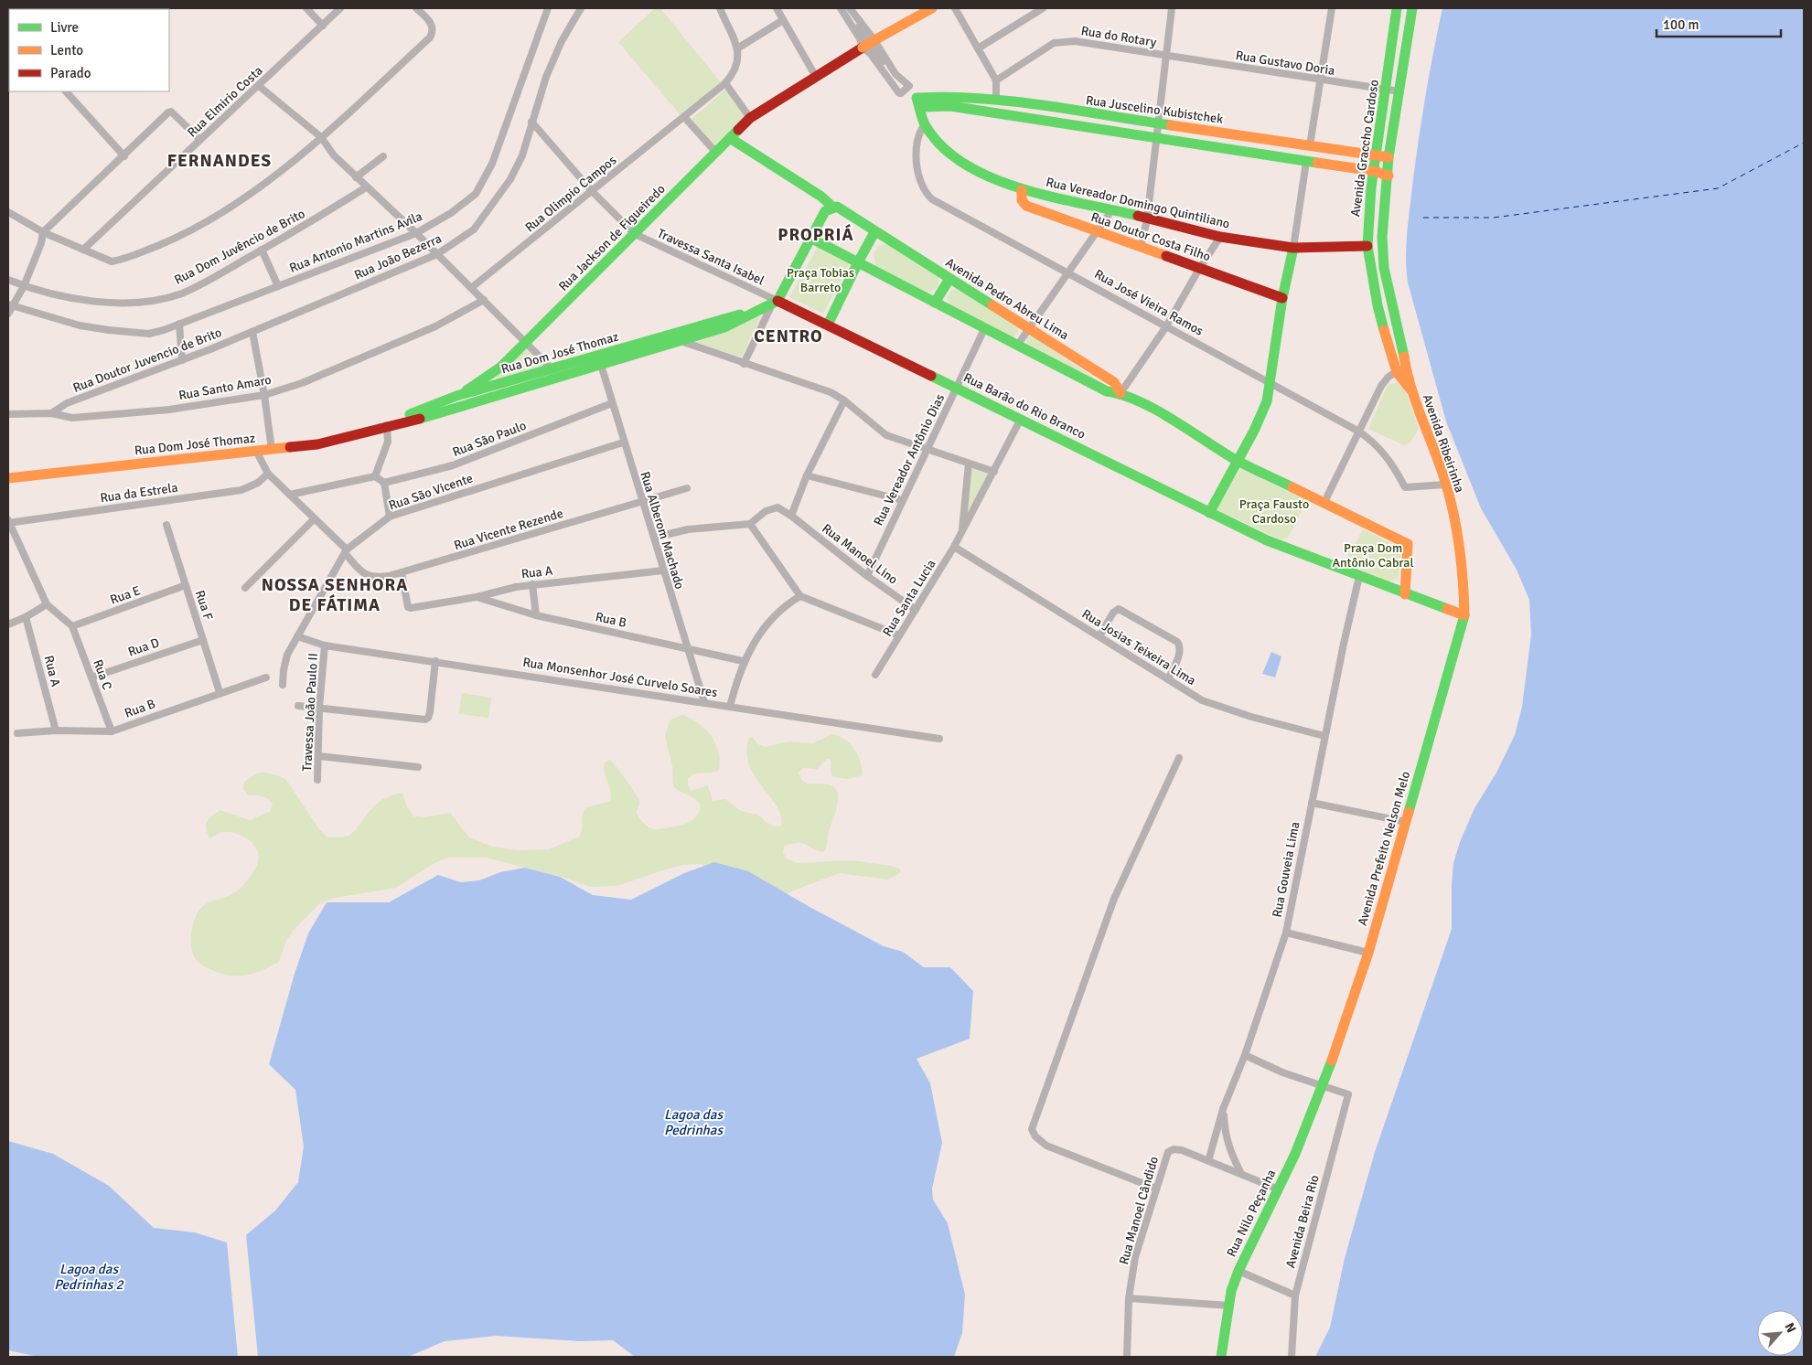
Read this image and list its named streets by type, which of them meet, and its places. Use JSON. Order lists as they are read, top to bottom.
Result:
{
  "streets": {
    "main road": [
      "Rua Juscelino Kubistchek",
      "Avenida Graccho Cardoso",
      "Rua Vereador Domingo Quintiliano",
      "Rua Doutor Costa Filho",
      "Rua Jackson de Figueiredo",
      "Avenida Pedro Abreu Lima",
      "Rua Dom José Thomaz",
      "Rua Barão do Rio Branco",
      "Avenida Ribeirinha",
      "Avenida Prefeito Nelson Melo",
      "Rua Nilo Peçanha"
    ],
    "street": [
      "Rua do Rotary",
      "Rua Gustavo Doria",
      "Rua Elmirio Costa",
      "Rua Olimpio Campos",
      "Rua Antonio Martins Avila",
      "Rua Dom Juvêncio de Brito",
      "Rua João Bezerra",
      "Travessa Santa Isabel",
      "Rua José Vieira Ramos",
      "Rua Doutor Juvencio de Brito",
      "Rua Santo Amaro",
      "Rua São Paulo",
      "Rua Vereador Antônio Dias",
      "Rua São Vicente",
      "Rua da Estrela",
      "Rua Vicente Rezende",
      "Rua Alberom Machado",
      "Rua Manoel Lino",
      "Rua A",
      "Rua E",
      "Rua Santa Lucia",
      "Rua F",
      "Rua B",
      "Rua D",
      "Rua Josias Teixeira Lima",
      "Rua C",
      "Rua Monsenhor José Curvelo Soares",
      "Travessa João Paulo II",
      "Rua Gouveia Lima",
      "Rua Manoel Cândido",
      "Avenida Beira Rio"
    ]
  },
  "crossings": [
    ["Rua do Rotary", "Rua Gustavo Doria"],
    ["Rua Gustavo Doria", "Avenida Graccho Cardoso"],
    ["Rua Juscelino Kubistchek", "Avenida Graccho Cardoso"],
    ["Avenida Graccho Cardoso", "Rua Vereador Domingo Quintiliano"],
    ["Avenida Graccho Cardoso", "Avenida Ribeirinha"],
    ["Rua Olimpio Campos", "Travessa Santa Isabel"],
    ["Rua Vereador Domingo Quintiliano", "Rua Doutor Costa Filho"],
    ["Rua Vereador Domingo Quintiliano", "Rua José Vieira Ramos"],
    ["Rua Jackson de Figueiredo", "Travessa Santa Isabel"],
    ["Rua Jackson de Figueiredo", "Avenida Pedro Abreu Lima"],
    ["Rua Jackson de Figueiredo", "Rua Dom José Thomaz"],
    ["Rua João Bezerra", "Travessa Santa Isabel"],
    ["Rua João Bezerra", "Rua Doutor Juvencio de Brito"],
    ["Avenida Pedro Abreu Lima", "Rua Vereador Antônio Dias"],
    ["Rua José Vieira Ramos", "Avenida Ribeirinha"],
    ["Rua Dom José Thomaz", "Rua Alberom Machado"],
    ["Rua Doutor Juvencio de Brito", "Rua Santo Amaro"],
    ["Rua Barão do Rio Branco", "Rua Vereador Antônio Dias"],
    ["Rua Barão do Rio Branco", "Rua Santa Lucia"],
    ["Rua São Paulo", "Rua Alberom Machado"],
    ["Avenida Ribeirinha", "Avenida Prefeito Nelson Melo"],
    ["Rua Vereador Antônio Dias", "Rua Manoel Lino"],
    ["Rua São Vicente", "Rua Vicente Rezende"],
    ["Rua São Vicente", "Rua Alberom Machado"],
    ["Rua São Vicente", "Rua Monsenhor José Curvelo Soares"],
    ["Rua Vicente Rezende", "Rua Alberom Machado"],
    ["Rua Vicente Rezende", "Rua A"],
    ["Rua Alberom Machado", "Rua A"],
    ["Rua Alberom Machado", "Rua B"],
    ["Rua Alberom Machado", "Rua Monsenhor José Curvelo Soares"],
    ["Rua Manoel Lino", "Rua Santa Lucia"],
    ["Rua A", "Rua B"],
    ["Rua E", "Rua F"],
    ["Rua E", "Rua C"],
    ["Rua Santa Lucia", "Rua Josias Teixeira Lima"],
    ["Rua F", "Rua B"],
    ["Rua F", "Rua D"],
    ["Rua B", "Rua C"],
    ["Rua D", "Rua C"],
    ["Rua Josias Teixeira Lima", "Rua Gouveia Lima"],
    ["Rua Monsenhor José Curvelo Soares", "Travessa João Paulo II"],
    ["Avenida Prefeito Nelson Melo", "Rua Nilo Peçanha"],
    ["Avenida Prefeito Nelson Melo", "Avenida Beira Rio"],
    ["Rua Gouveia Lima", "Rua Manoel Cândido"],
    ["Rua Nilo Peçanha", "Avenida Beira Rio"]
  ],
  "districts": [
    "FERNANDES",
    "PROPRIÁ",
    "CENTRO",
    "NOSSA SENHORA DE FÁTIMA"
  ],
  "water": ["Lagoa das Pedrinhas", "Lagoa das Pedrinhas 2"],
  "parks": ["Praça Tobias Barreto", "Praça Fausto Cardoso", "Praça Dom Antônio Cabral"],
  "legend": ["Livre", "Lento", "Parado"],
  "scale_bar": "100 m",
  "north": "top right"
}
